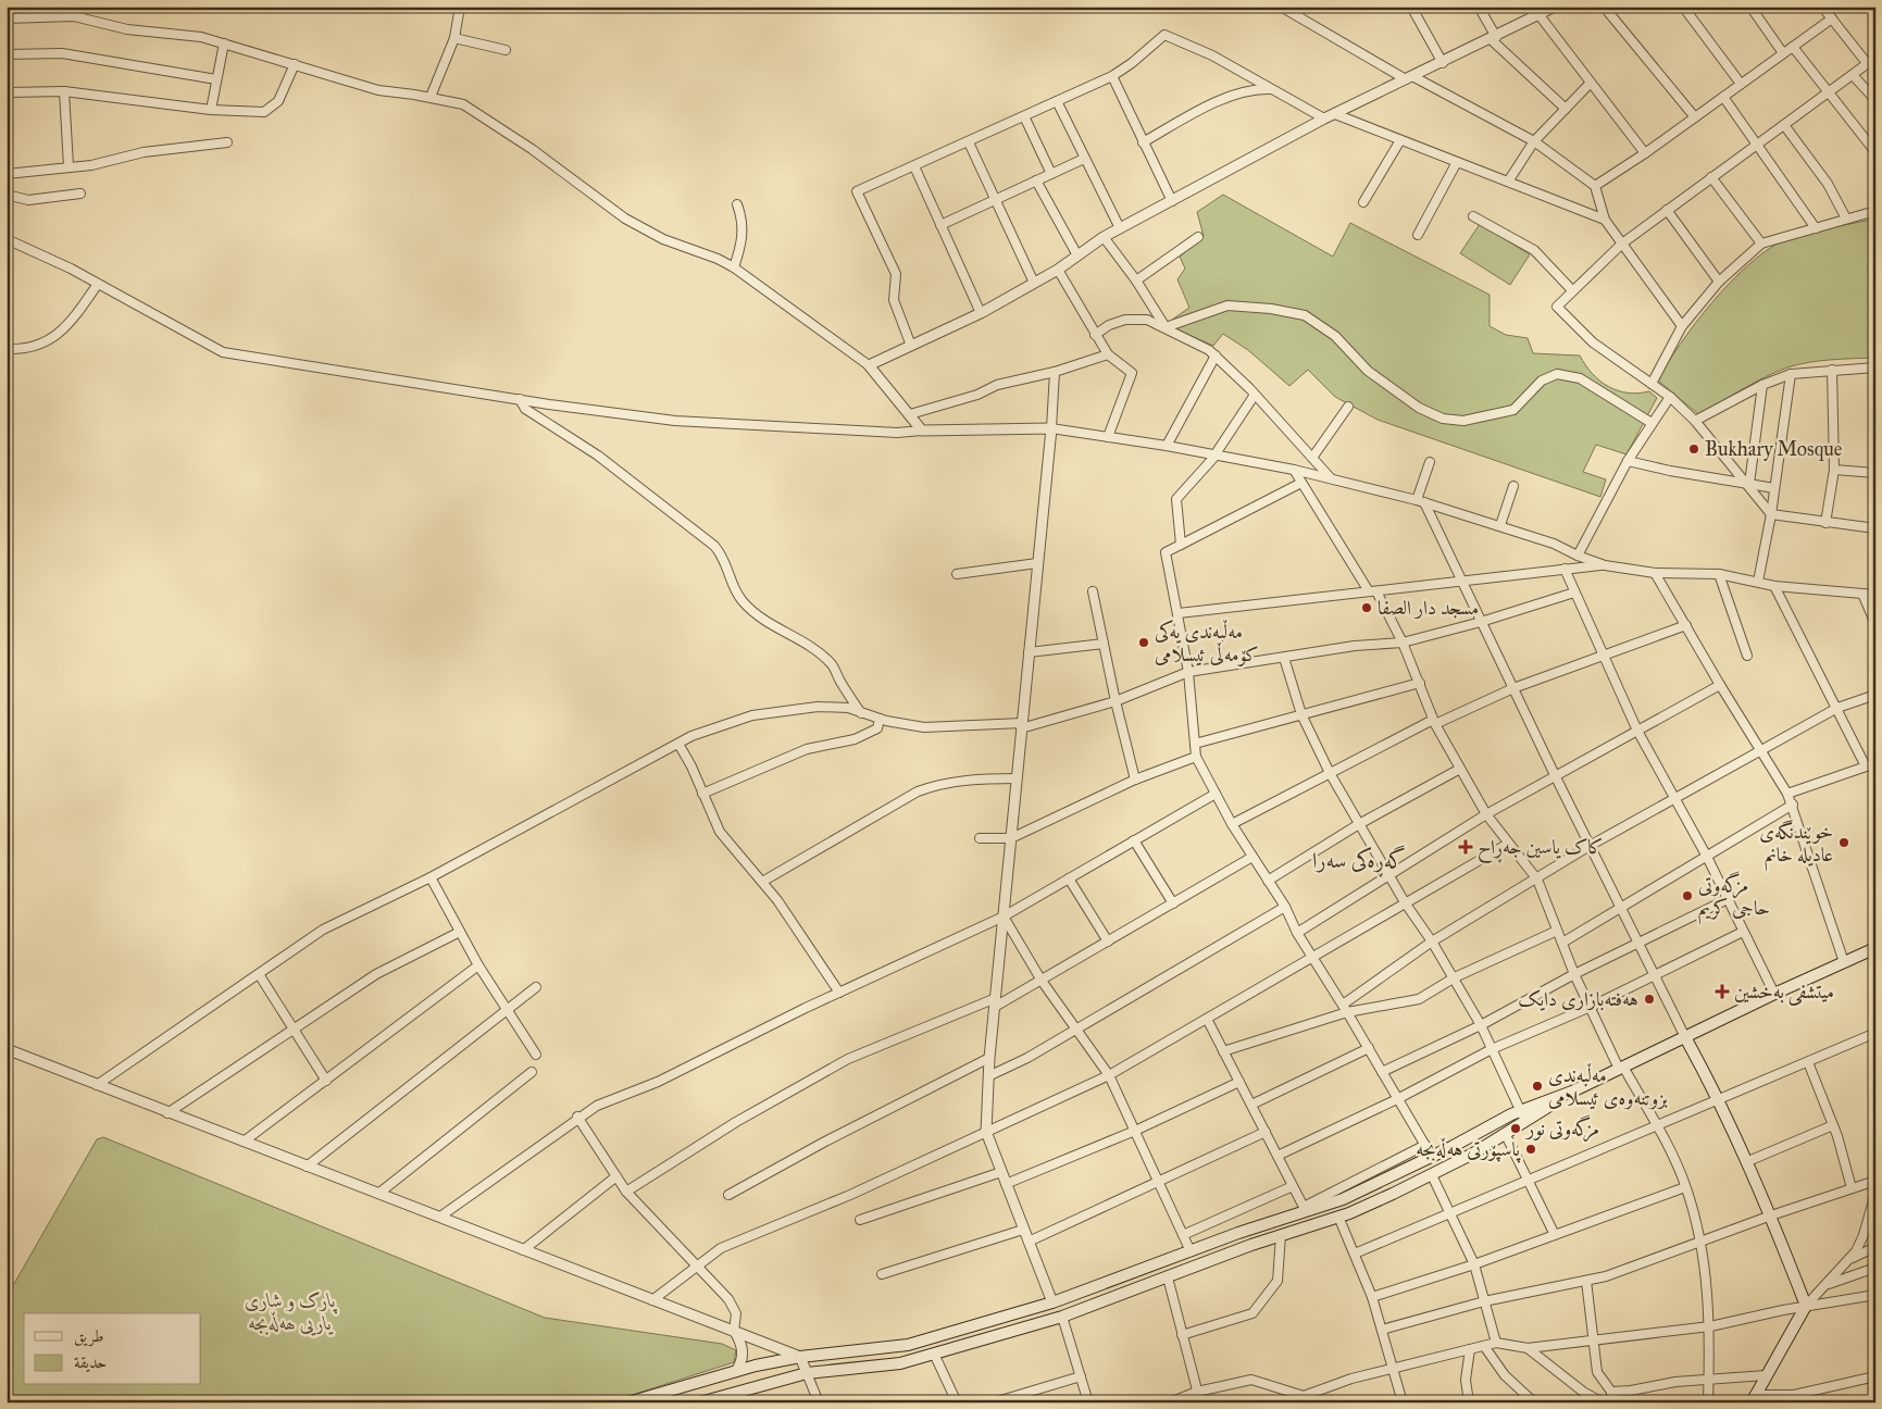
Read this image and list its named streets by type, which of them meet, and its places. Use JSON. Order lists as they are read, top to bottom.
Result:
{
  "districts": ["گەڕەکی سەرا"],
  "parks": ["پارک و شاری یاریی ھەڵەبجە"],
  "places": {
    "other": [
      "Bukhary Mosque",
      "مسجد دار الصفا",
      "مەڵبەندی یەکی کۆمەڵی ئیسلامی",
      "خوێندنگەی عادیلە خانم",
      "مزگە‌وتی حاجی كریم",
      "هەفتەبازاری دایک",
      "مەڵبەندی بزوتنەوەی ئیسلامی",
      "مزگەوتی نور",
      "پاسپۆرتی هەڵەبجە"
    ],
    "health": ["کاک یاسین جەڕاح", "میتشفی بەخشین"]
  },
  "legend": ["طريق", "حديقة"]
}
